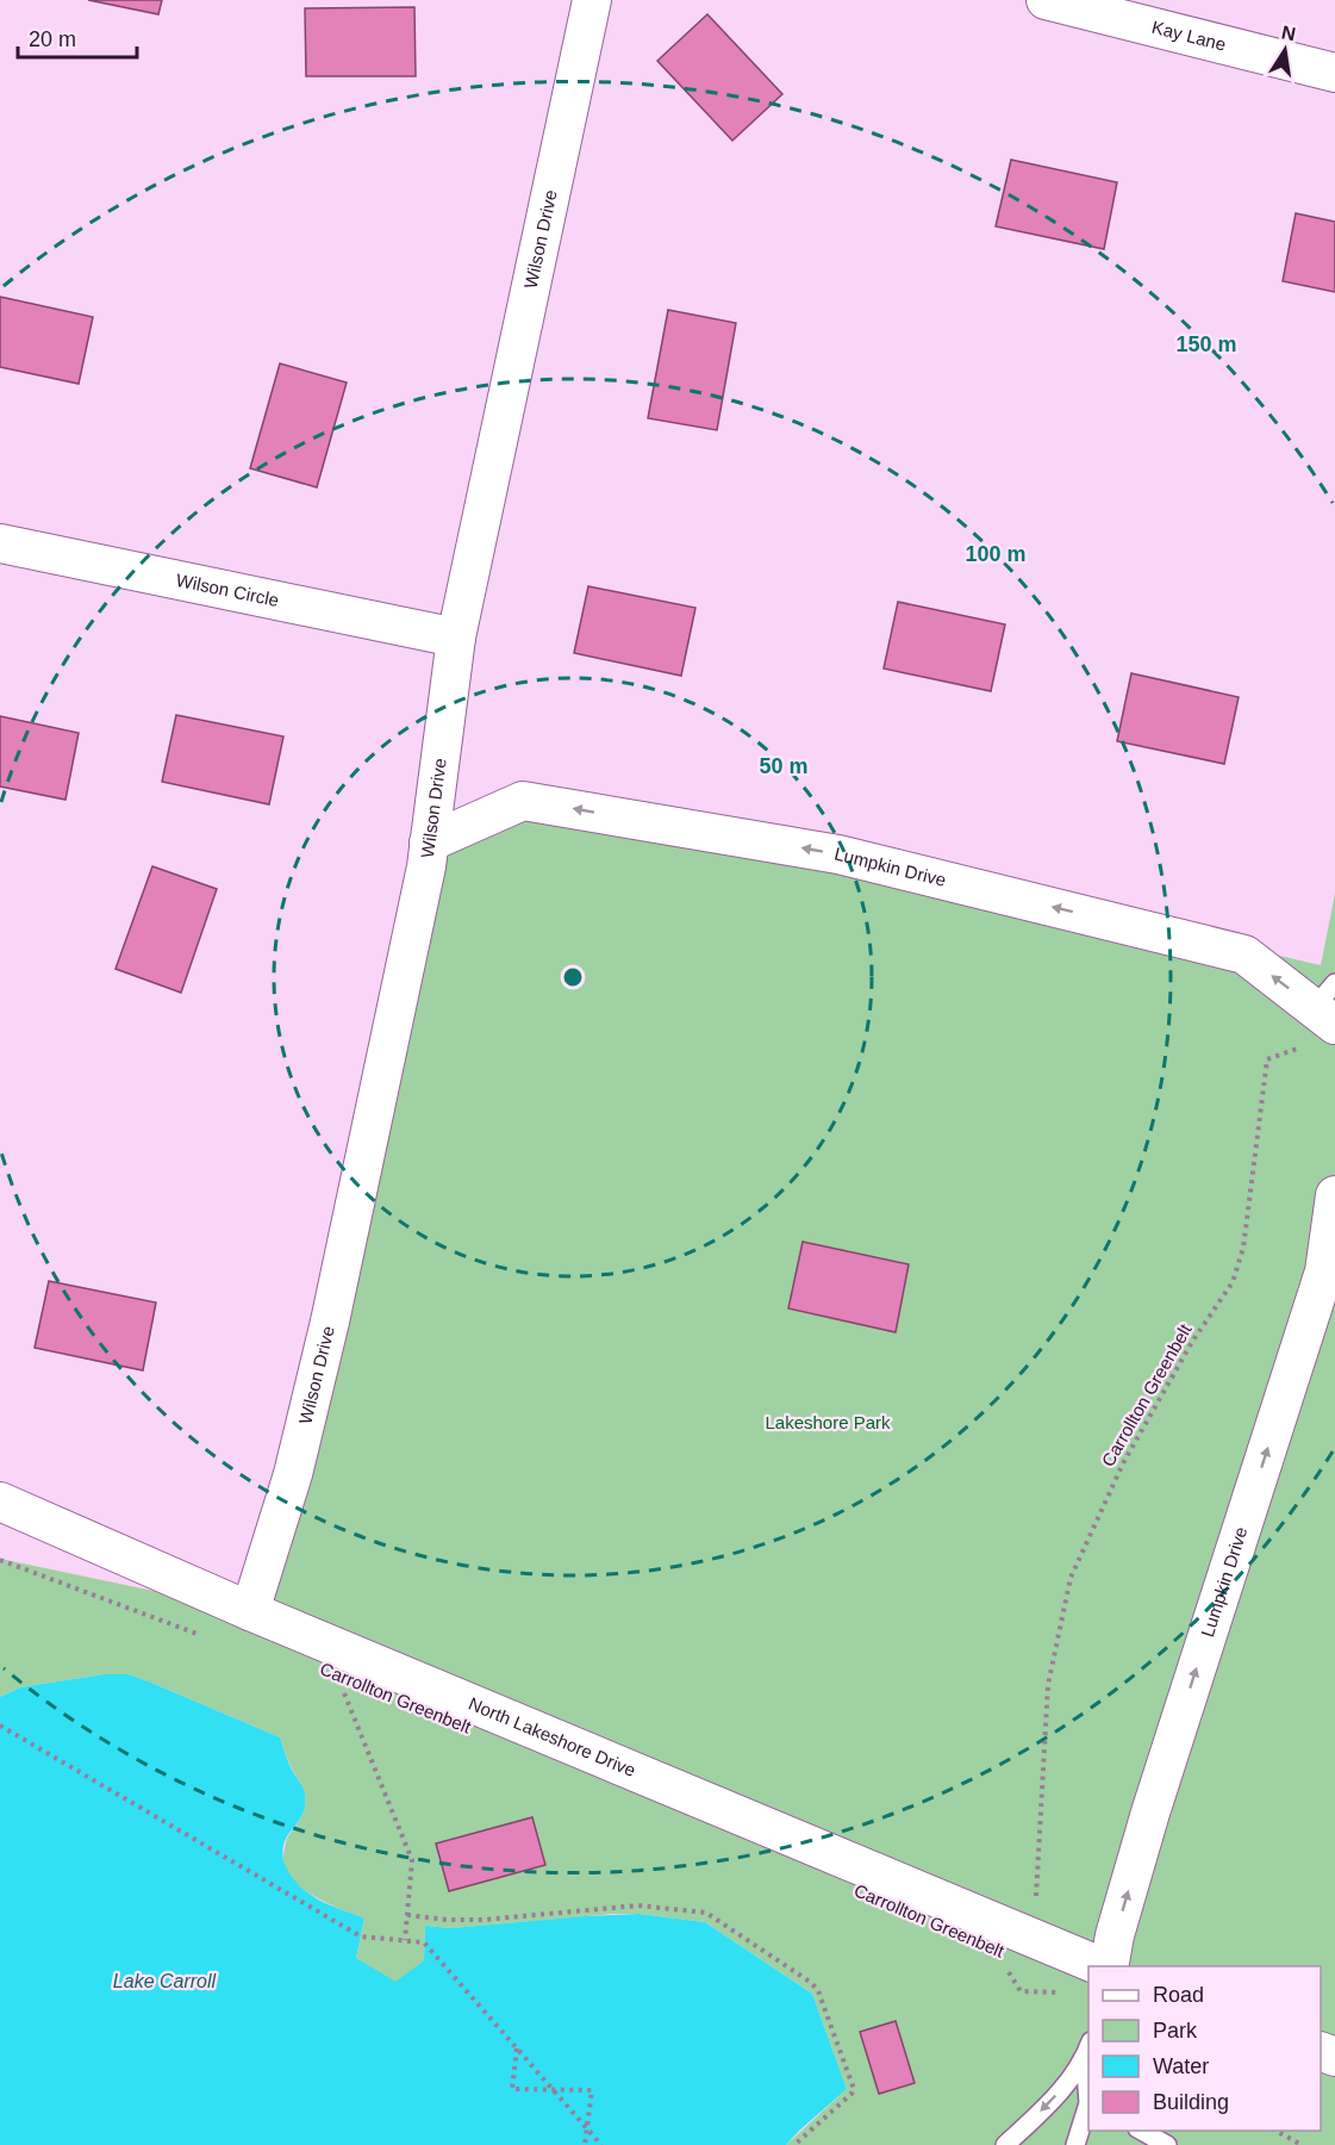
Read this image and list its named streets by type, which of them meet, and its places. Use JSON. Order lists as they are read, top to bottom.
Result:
{
  "streets": {
    "street": [
      "Kay Lane",
      "Wilson Drive",
      "Wilson Circle",
      "Lumpkin Drive",
      "North Lakeshore Drive"
    ],
    "path": ["Carrollton Greenbelt"]
  },
  "crossings": [
    ["Wilson Drive", "Wilson Circle"],
    ["Wilson Drive", "Lumpkin Drive"],
    ["Wilson Drive", "North Lakeshore Drive"],
    ["Lumpkin Drive", "Carrollton Greenbelt"],
    ["Carrollton Greenbelt", "North Lakeshore Drive"]
  ],
  "water": ["Lake Carroll"],
  "parks": ["Lakeshore Park"],
  "legend": [
    "Road",
    "Park",
    "Water",
    "Building"
  ],
  "scale_bar": "20 m",
  "north": "top",
  "rings": ["150 m", "100 m", "50 m"]
}
